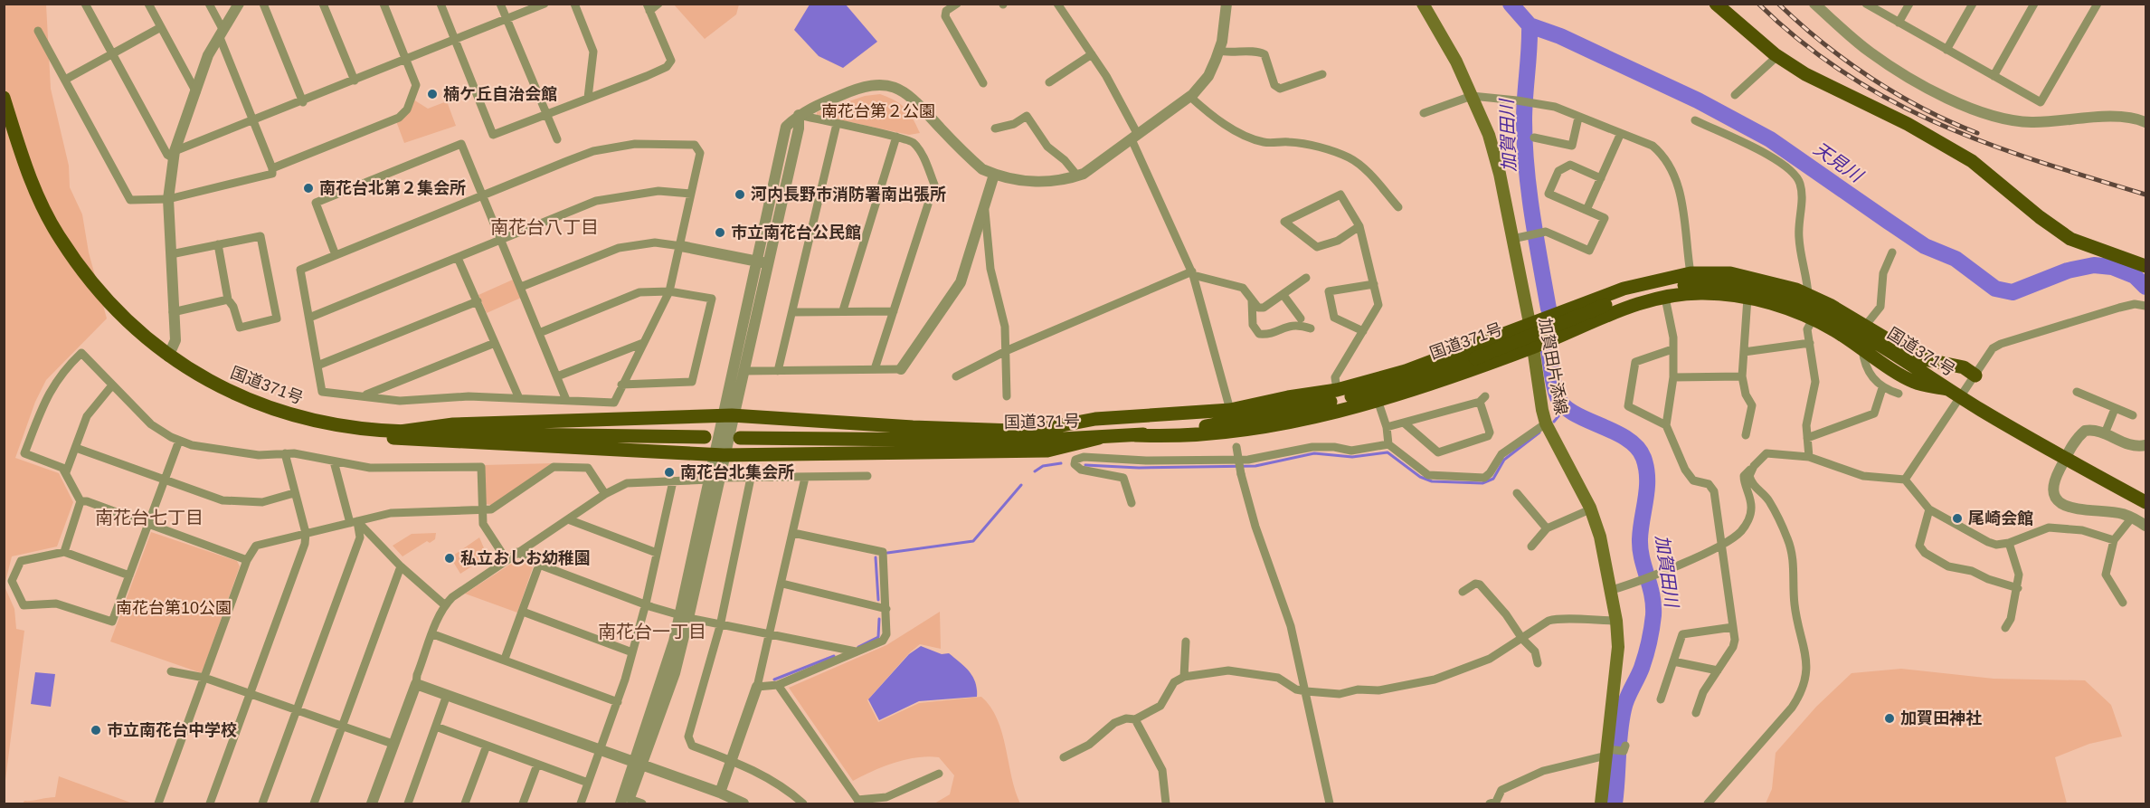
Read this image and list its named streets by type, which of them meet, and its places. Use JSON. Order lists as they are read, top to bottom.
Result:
{
  "streets": {
    "highway": ["国道371号"],
    "main road": ["加賀田片添線"]
  },
  "districts": ["南花台八丁目", "南花台七丁目", "南花台一丁目"],
  "water": ["加賀田川", "天見川"],
  "parks": ["南花台第２公園", "南花台第10公園"],
  "places": [
    "楠ケ丘自治会館",
    "南花台北第２集会所",
    "河内長野市消防署南出張所",
    "市立南花台公民館",
    "南花台北集会所",
    "尾崎会館",
    "私立おしお幼稚園",
    "加賀田神社",
    "市立南花台中学校"
  ]
}
